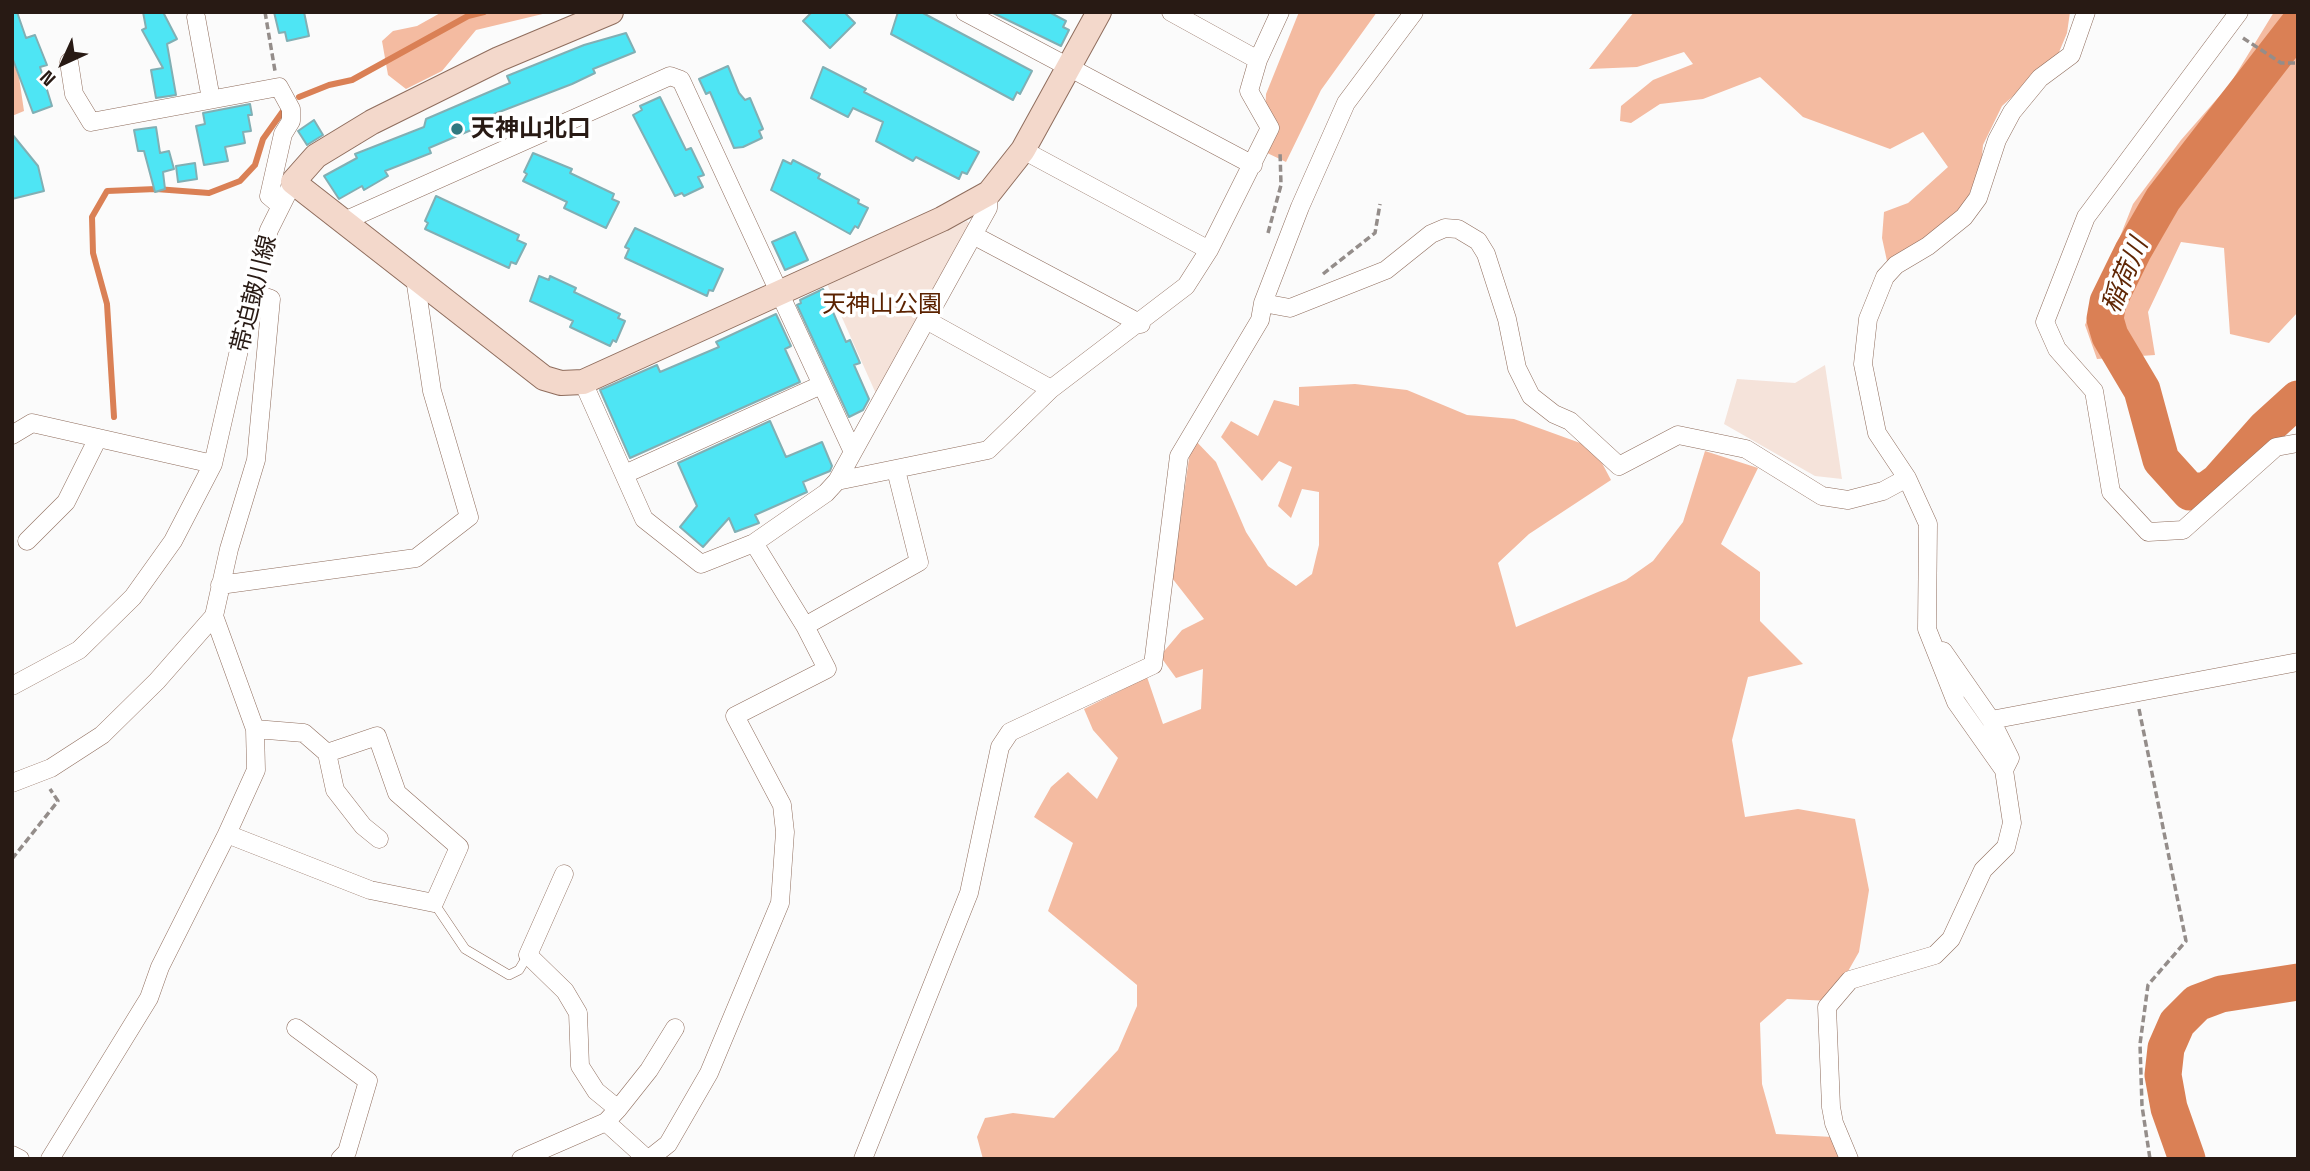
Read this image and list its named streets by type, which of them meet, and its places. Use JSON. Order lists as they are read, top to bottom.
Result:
{
  "streets": {
    "street": ["帯迫皷川線"]
  },
  "water": ["稲荷川"],
  "parks": ["天神山公園"],
  "places": ["天神山北口"],
  "north": "bottom left"
}
